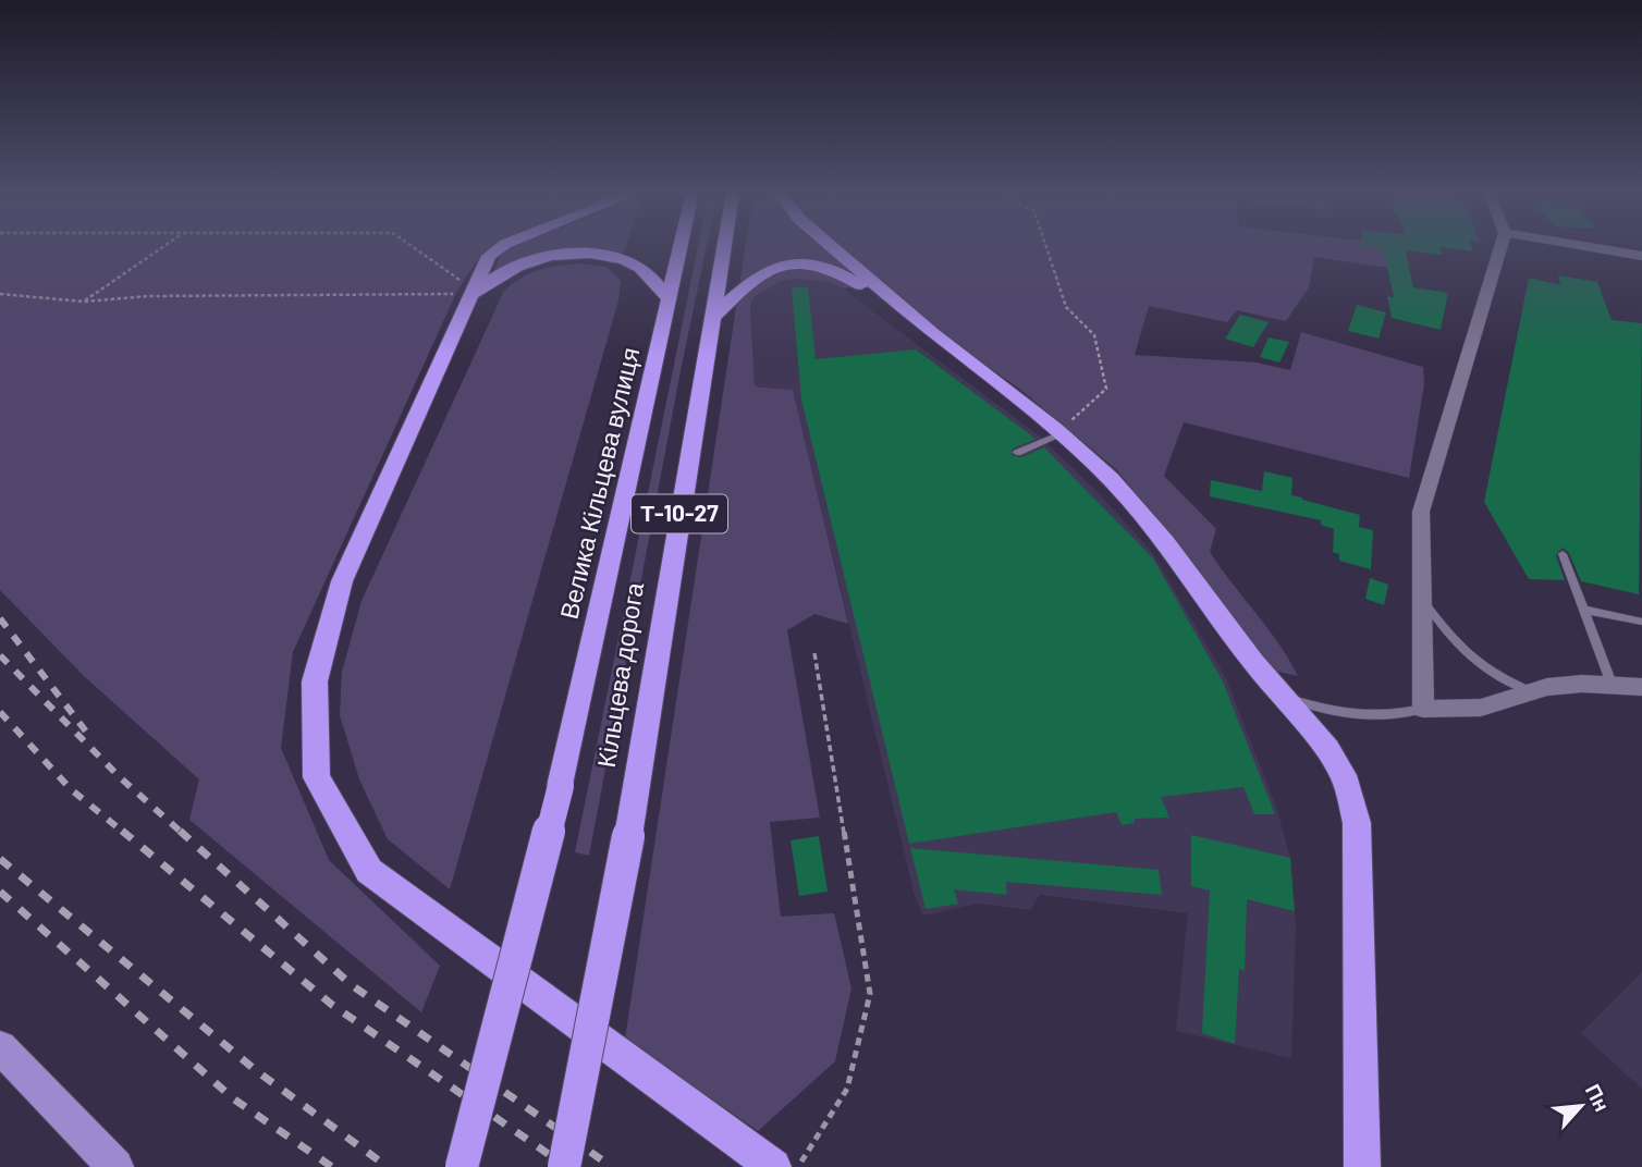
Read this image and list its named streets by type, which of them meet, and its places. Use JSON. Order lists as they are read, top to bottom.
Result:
{
  "streets": {
    "highway": ["Велика Кільцева вулиця", "Т-10-27", "Кільцева дорога"]
  },
  "north": "top right"
}
